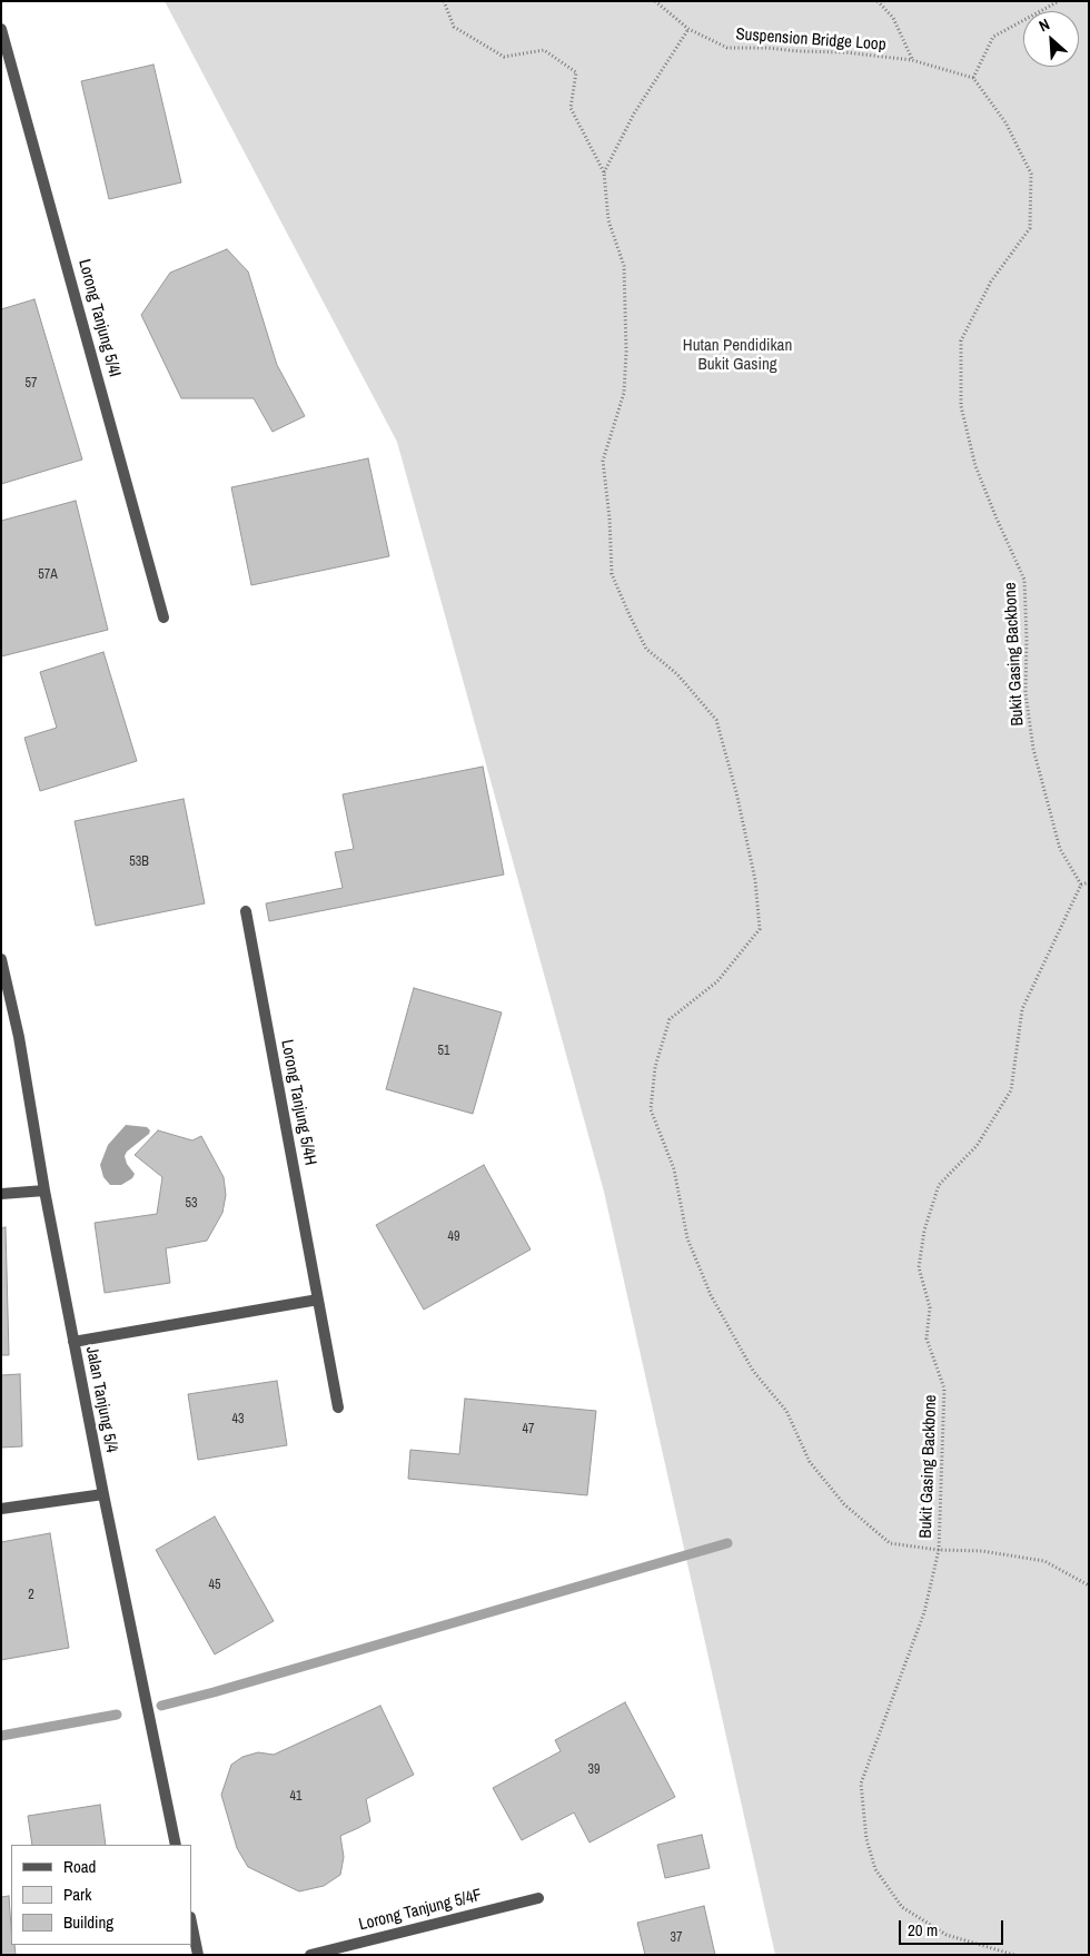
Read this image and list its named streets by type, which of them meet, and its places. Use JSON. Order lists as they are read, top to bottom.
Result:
{
  "streets": {
    "street": [
      "Lorong Tanjung 5/4I",
      "Lorong Tanjung 5/4H",
      "Jalan Tanjung 5/4",
      "Lorong Tanjung 5/4F"
    ],
    "path": ["Suspension Bridge Loop", "Bukit Gasing Backbone"]
  },
  "parks": ["Hutan Pendidikan Bukit Gasing"],
  "house_numbers": [
    "57",
    "57A",
    "53B",
    "51",
    "53",
    "49",
    "43",
    "47",
    "45",
    "2",
    "39",
    "41",
    "37"
  ],
  "legend": ["Road", "Park", "Building"],
  "scale_bar": "20 m",
  "north": "top left"
}
